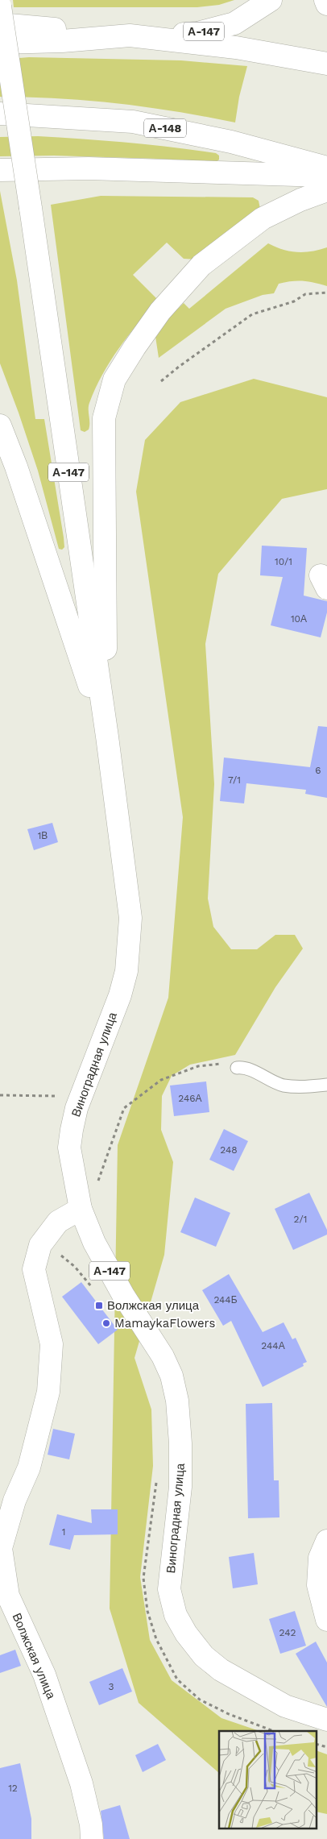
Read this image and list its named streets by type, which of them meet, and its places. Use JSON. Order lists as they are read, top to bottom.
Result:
{
  "streets": {
    "main road": [
      "А-147",
      "А-148",
      "Виноградная улица",
      "Волжская улица"
    ]
  },
  "crossings": [
    ["А-147", "Виноградная улица"],
    ["Виноградная улица", "Волжская улица"]
  ],
  "places": {
    "transit": ["Волжская улица"],
    "other": ["MamaykaFlowers"]
  },
  "house_numbers": [
    "10/1",
    "10А",
    "6",
    "7/1",
    "1В",
    "246А",
    "248",
    "2/1",
    "244Б",
    "244А",
    "1",
    "242",
    "3",
    "12"
  ]
}
